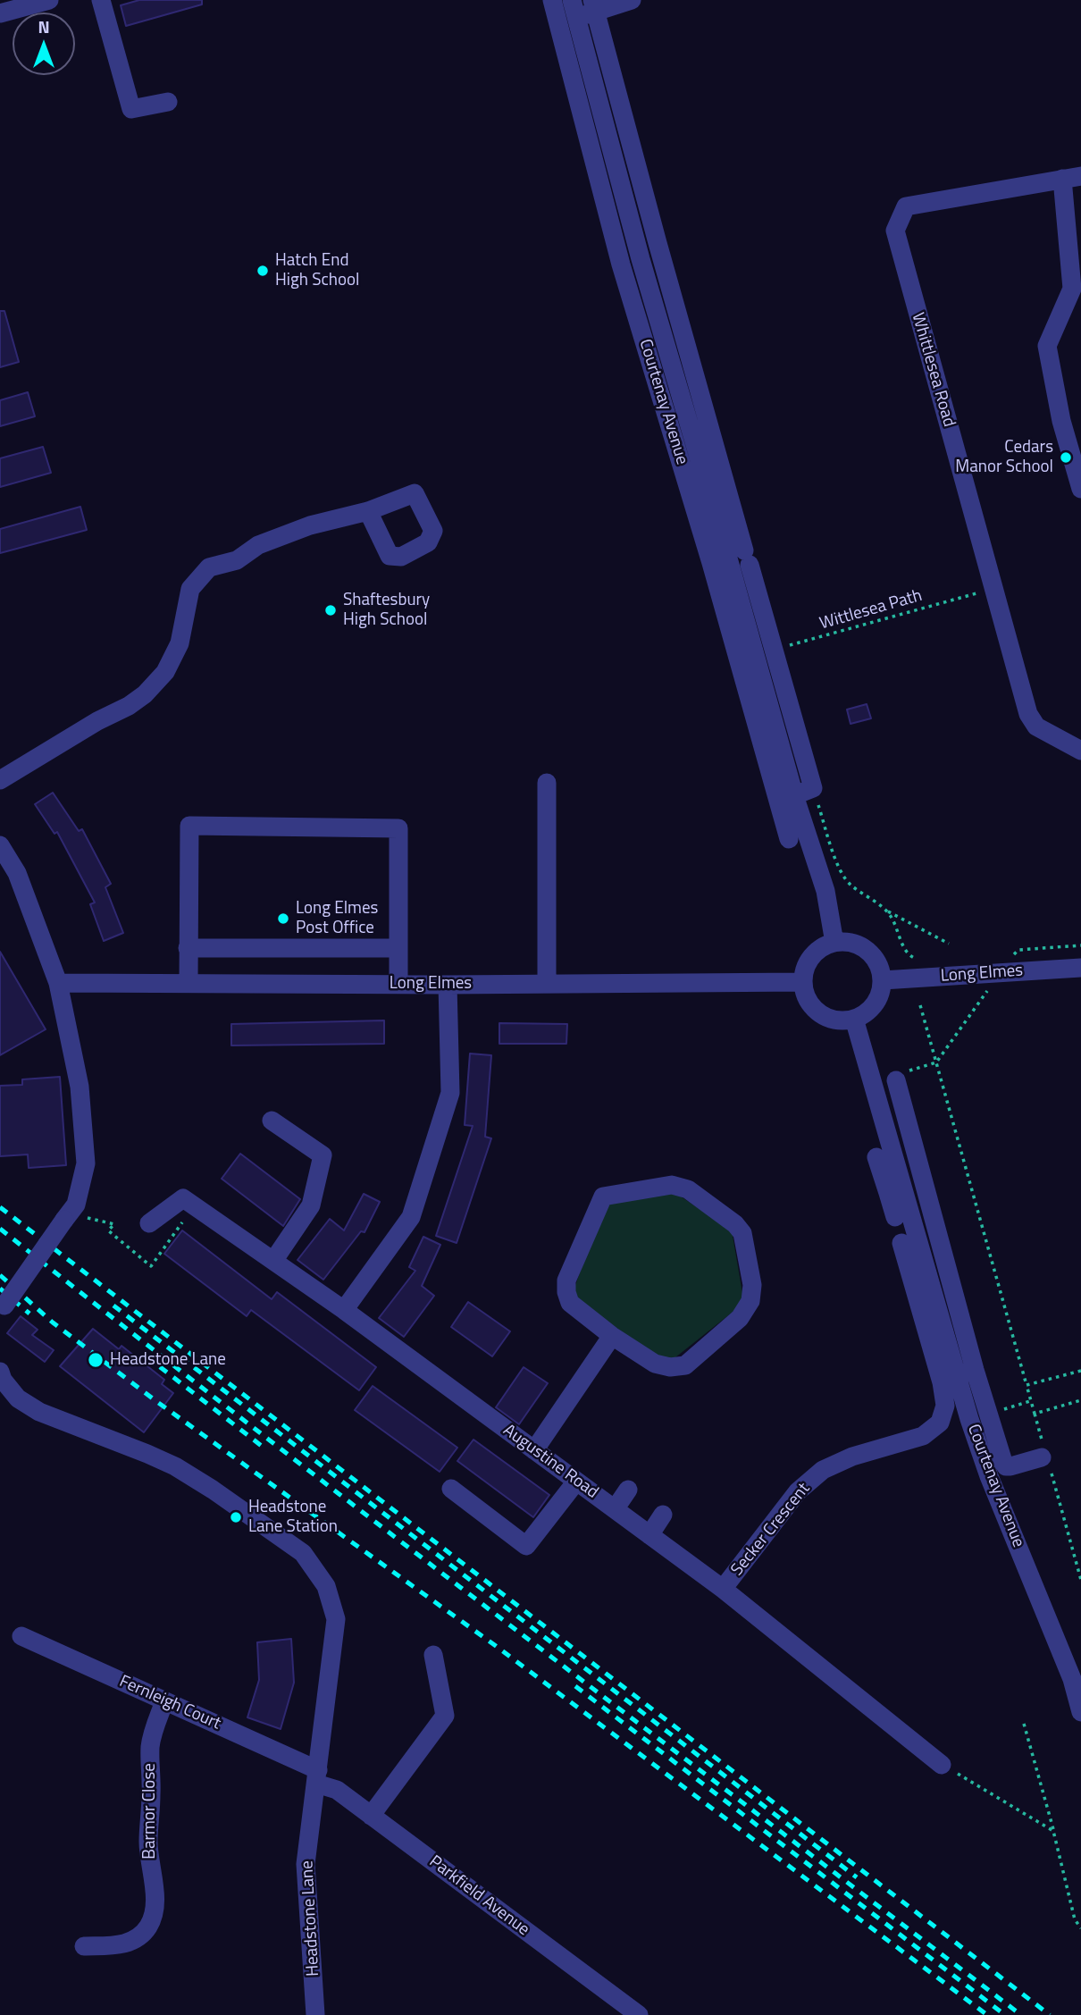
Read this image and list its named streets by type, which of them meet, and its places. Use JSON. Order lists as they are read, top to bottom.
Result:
{
  "streets": {
    "street": [
      "Whittlesea Road",
      "Courtenay Avenue",
      "Long Elmes",
      "Augustine Road",
      "Secker Crescent",
      "Fernleigh Court",
      "Barmor Close",
      "Parkfield Avenue",
      "Headstone Lane"
    ],
    "path": ["Wittlesea Path"]
  },
  "crossings": [
    ["Whittlesea Road", "Wittlesea Path"],
    ["Courtenay Avenue", "Wittlesea Path"],
    ["Courtenay Avenue", "Long Elmes"],
    ["Courtenay Avenue", "Secker Crescent"],
    ["Augustine Road", "Secker Crescent"],
    ["Fernleigh Court", "Barmor Close"],
    ["Fernleigh Court", "Parkfield Avenue"],
    ["Fernleigh Court", "Headstone Lane"],
    ["Parkfield Avenue", "Headstone Lane"]
  ],
  "places": [
    "Hatch End High School",
    "Cedars Manor School",
    "Shaftesbury High School",
    "Long Elmes Post Office",
    "Headstone Lane",
    "Headstone Lane Station"
  ],
  "north": "top"
}
